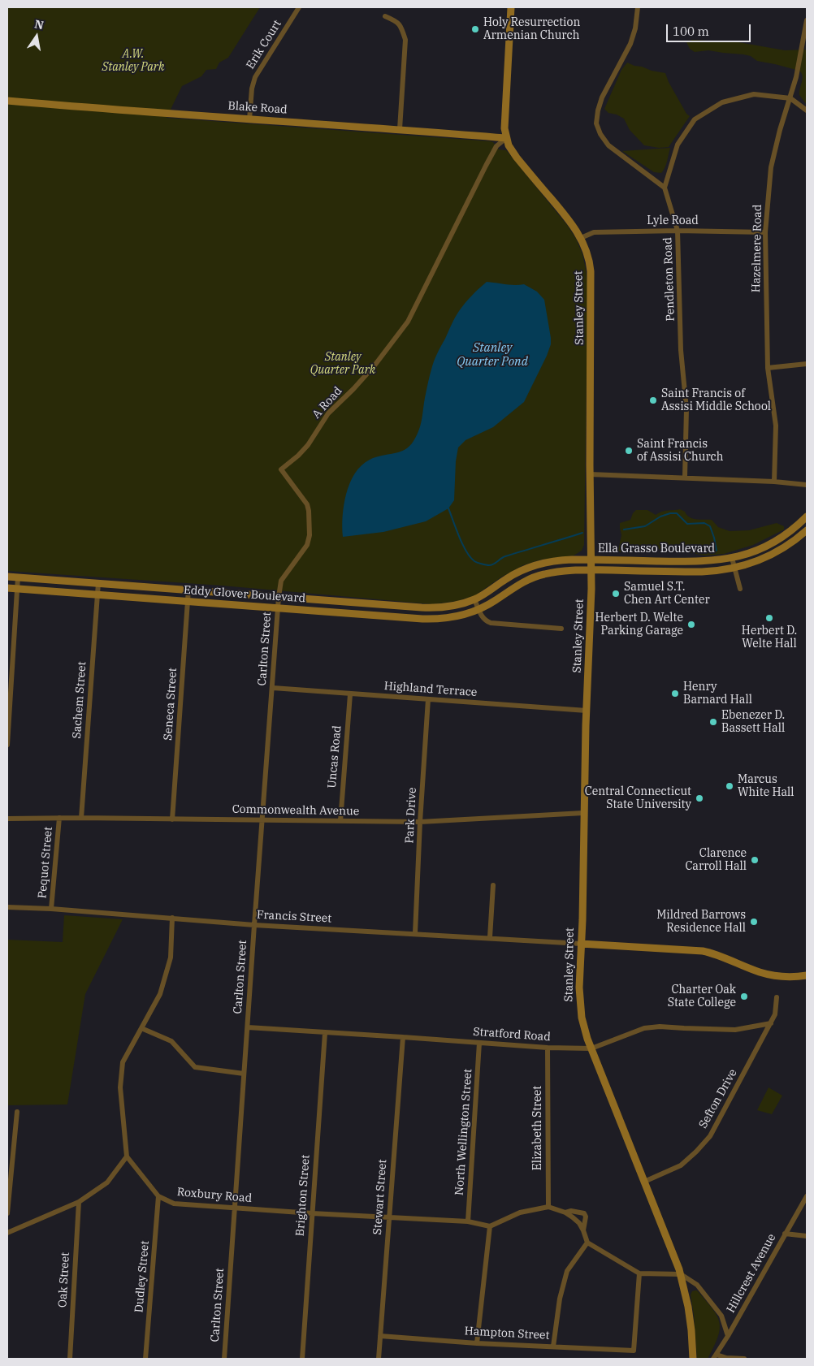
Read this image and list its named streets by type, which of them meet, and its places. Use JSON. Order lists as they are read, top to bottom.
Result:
{
  "streets": {
    "street": [
      "Erik Court",
      "Blake Road",
      "Lyle Road",
      "Hazelmere Road",
      "Pendleton Road",
      "Stanley Street",
      "A Road",
      "Ella Grasso Boulevard",
      "Eddy Glover Boulevard",
      "Carlton Street",
      "Highland Terrace",
      "Sachem Street",
      "Seneca Street",
      "Uncas Road",
      "Commonwealth Avenue",
      "Park Drive",
      "Pequot Street",
      "Francis Street",
      "Stratford Road",
      "Sefton Drive",
      "Elizabeth Street",
      "North Wellington Street",
      "Roxbury Road",
      "Brighton Street",
      "Stewart Street",
      "Hillcrest Avenue",
      "Dudley Street",
      "Oak Street",
      "Hampton Street"
    ]
  },
  "crossings": [
    ["Erik Court", "Blake Road"],
    ["Blake Road", "Stanley Street"],
    ["Blake Road", "A Road"],
    ["Lyle Road", "Hazelmere Road"],
    ["Lyle Road", "Pendleton Road"],
    ["Lyle Road", "Stanley Street"],
    ["Stanley Street", "A Road"],
    ["Stanley Street", "Ella Grasso Boulevard"],
    ["Stanley Street", "Eddy Glover Boulevard"],
    ["Stanley Street", "Highland Terrace"],
    ["Stanley Street", "Commonwealth Avenue"],
    ["Stanley Street", "Francis Street"],
    ["Stanley Street", "Stratford Road"],
    ["Stanley Street", "Sefton Drive"],
    ["A Road", "Eddy Glover Boulevard"],
    ["A Road", "Carlton Street"],
    ["Ella Grasso Boulevard", "Eddy Glover Boulevard"],
    ["Eddy Glover Boulevard", "Carlton Street"],
    ["Eddy Glover Boulevard", "Sachem Street"],
    ["Eddy Glover Boulevard", "Seneca Street"],
    ["Carlton Street", "Highland Terrace"],
    ["Carlton Street", "Commonwealth Avenue"],
    ["Carlton Street", "Francis Street"],
    ["Carlton Street", "Stratford Road"],
    ["Carlton Street", "Roxbury Road"],
    ["Highland Terrace", "Uncas Road"],
    ["Highland Terrace", "Park Drive"],
    ["Sachem Street", "Commonwealth Avenue"],
    ["Seneca Street", "Commonwealth Avenue"],
    ["Uncas Road", "Commonwealth Avenue"],
    ["Commonwealth Avenue", "Park Drive"],
    ["Commonwealth Avenue", "Pequot Street"],
    ["Park Drive", "Francis Street"],
    ["Pequot Street", "Francis Street"],
    ["Stratford Road", "Sefton Drive"],
    ["Stratford Road", "Elizabeth Street"],
    ["Stratford Road", "North Wellington Street"],
    ["Stratford Road", "Brighton Street"],
    ["Stratford Road", "Stewart Street"],
    ["North Wellington Street", "Roxbury Road"],
    ["Roxbury Road", "Brighton Street"],
    ["Roxbury Road", "Stewart Street"],
    ["Roxbury Road", "Dudley Street"],
    ["Stewart Street", "Hampton Street"]
  ],
  "water": ["Stanley Quarter Pond"],
  "parks": ["A.W. Stanley Park", "Stanley Quarter Park"],
  "places": [
    "Holy Resurrection Armenian Church",
    "Saint Francis of Assisi Middle School",
    "Saint Francis of Assisi Church",
    "Samuel S.T. Chen Art Center",
    "Herbert D. Welte Hall",
    "Herbert D. Welte Parking Garage",
    "Henry Barnard Hall",
    "Ebenezer D. Bassett Hall",
    "Marcus White Hall",
    "Central Connecticut State University",
    "Clarence Carroll Hall",
    "Mildred Barrows Residence Hall",
    "Charter Oak State College"
  ],
  "scale_bar": "100 m",
  "north": "top"
}
